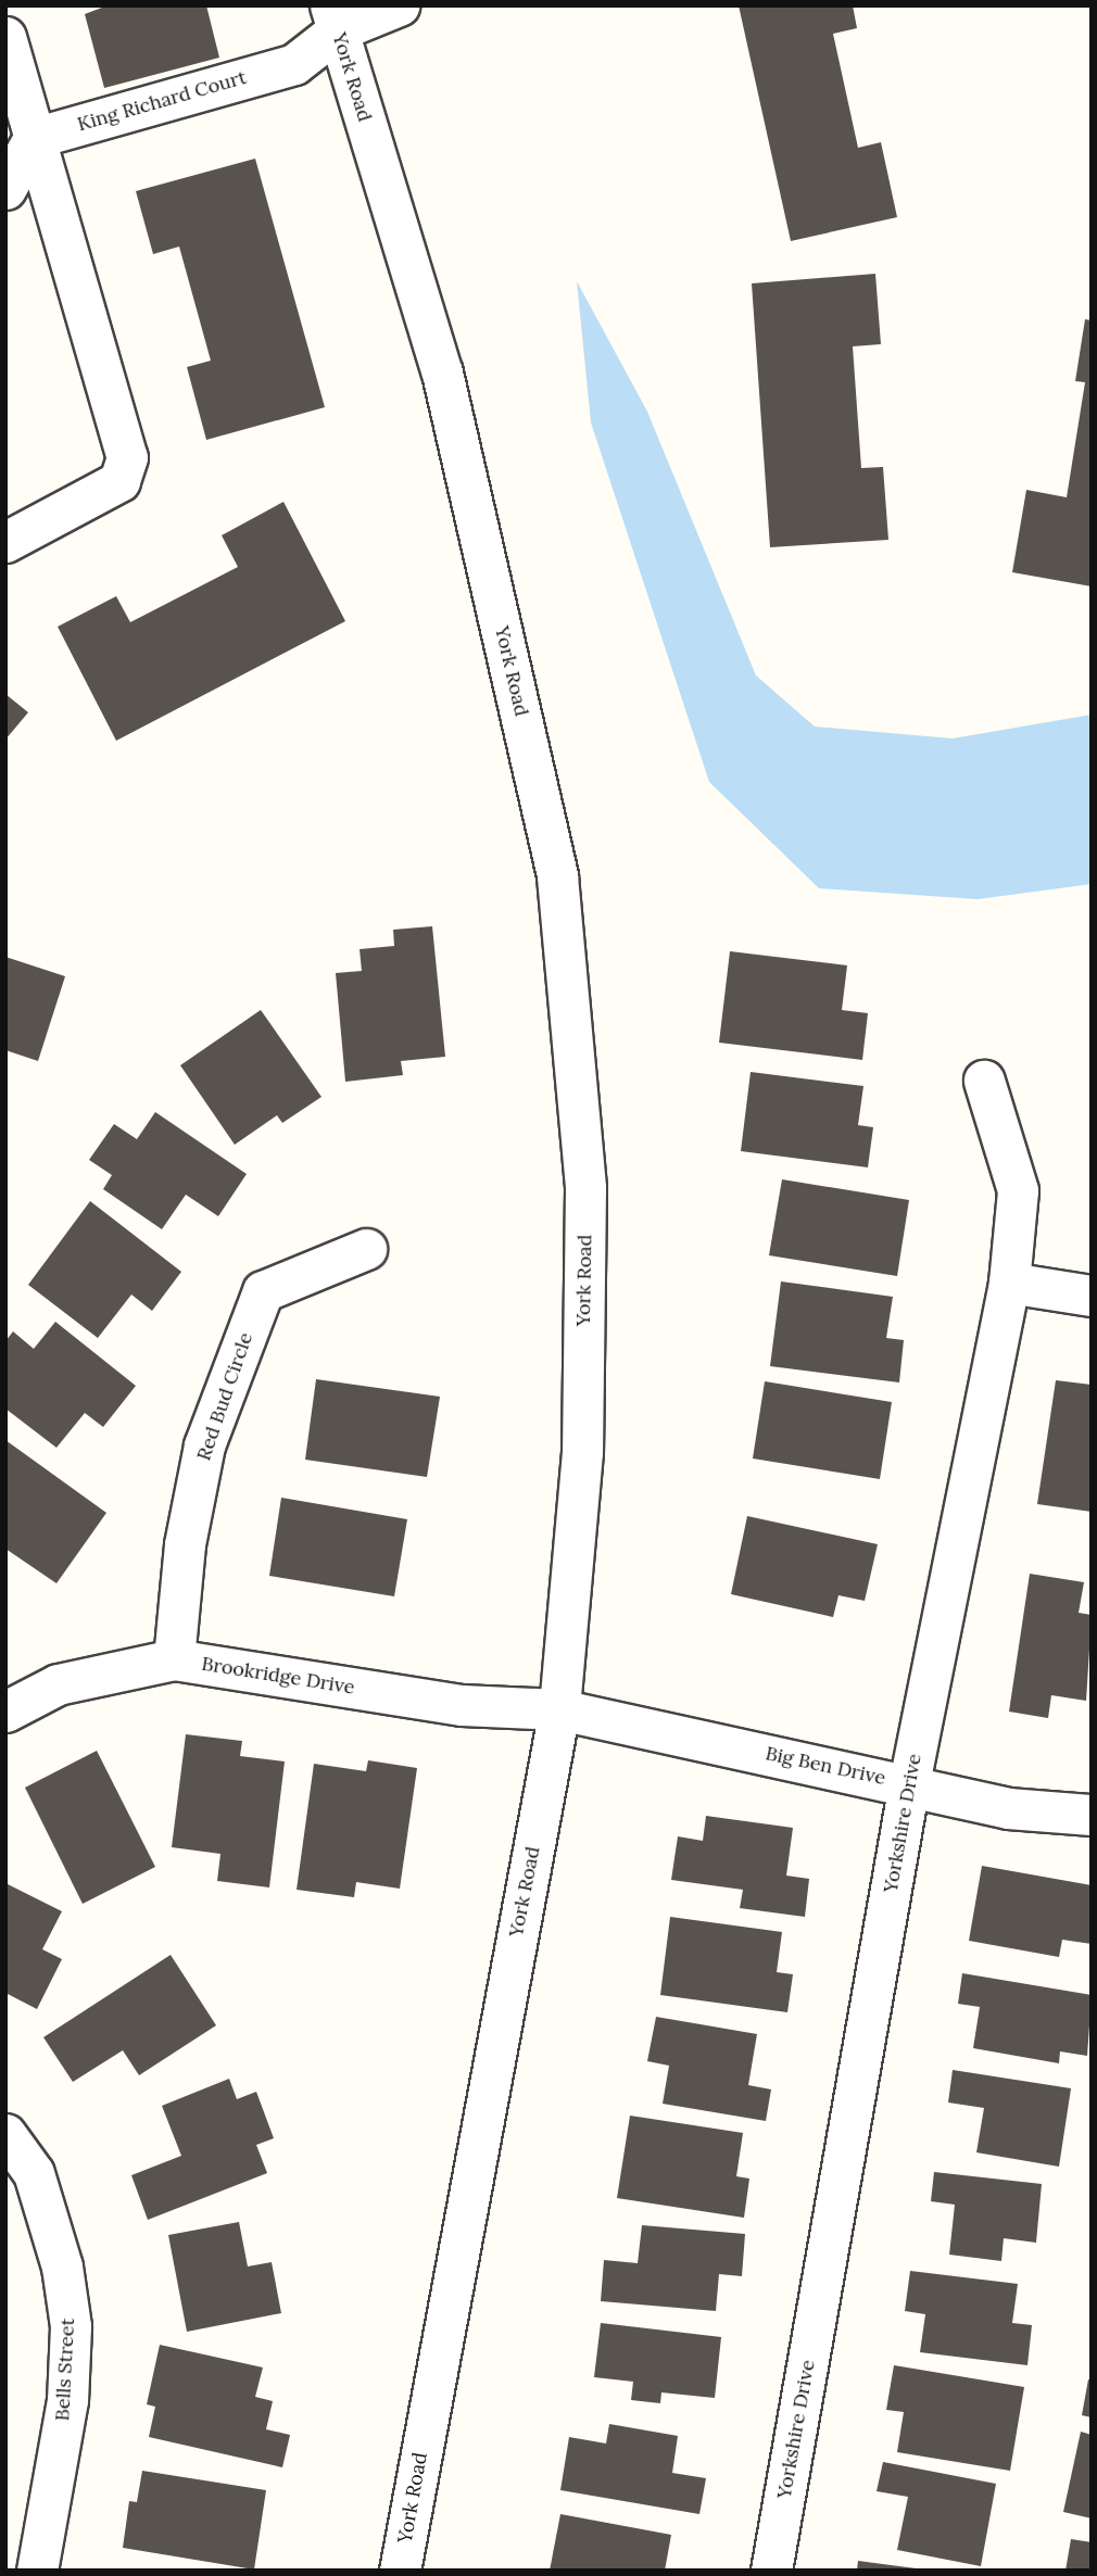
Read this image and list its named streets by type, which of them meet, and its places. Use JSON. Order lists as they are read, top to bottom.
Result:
{
  "streets": {
    "street": [
      "York Road",
      "King Richard Court",
      "Red Bud Circle",
      "Brookridge Drive",
      "Big Ben Drive",
      "Yorkshire Drive",
      "Bells Street"
    ]
  },
  "crossings": [
    ["York Road", "King Richard Court"],
    ["York Road", "Brookridge Drive"],
    ["York Road", "Big Ben Drive"],
    ["Red Bud Circle", "Brookridge Drive"],
    ["Brookridge Drive", "Big Ben Drive"],
    ["Big Ben Drive", "Yorkshire Drive"]
  ]
}
